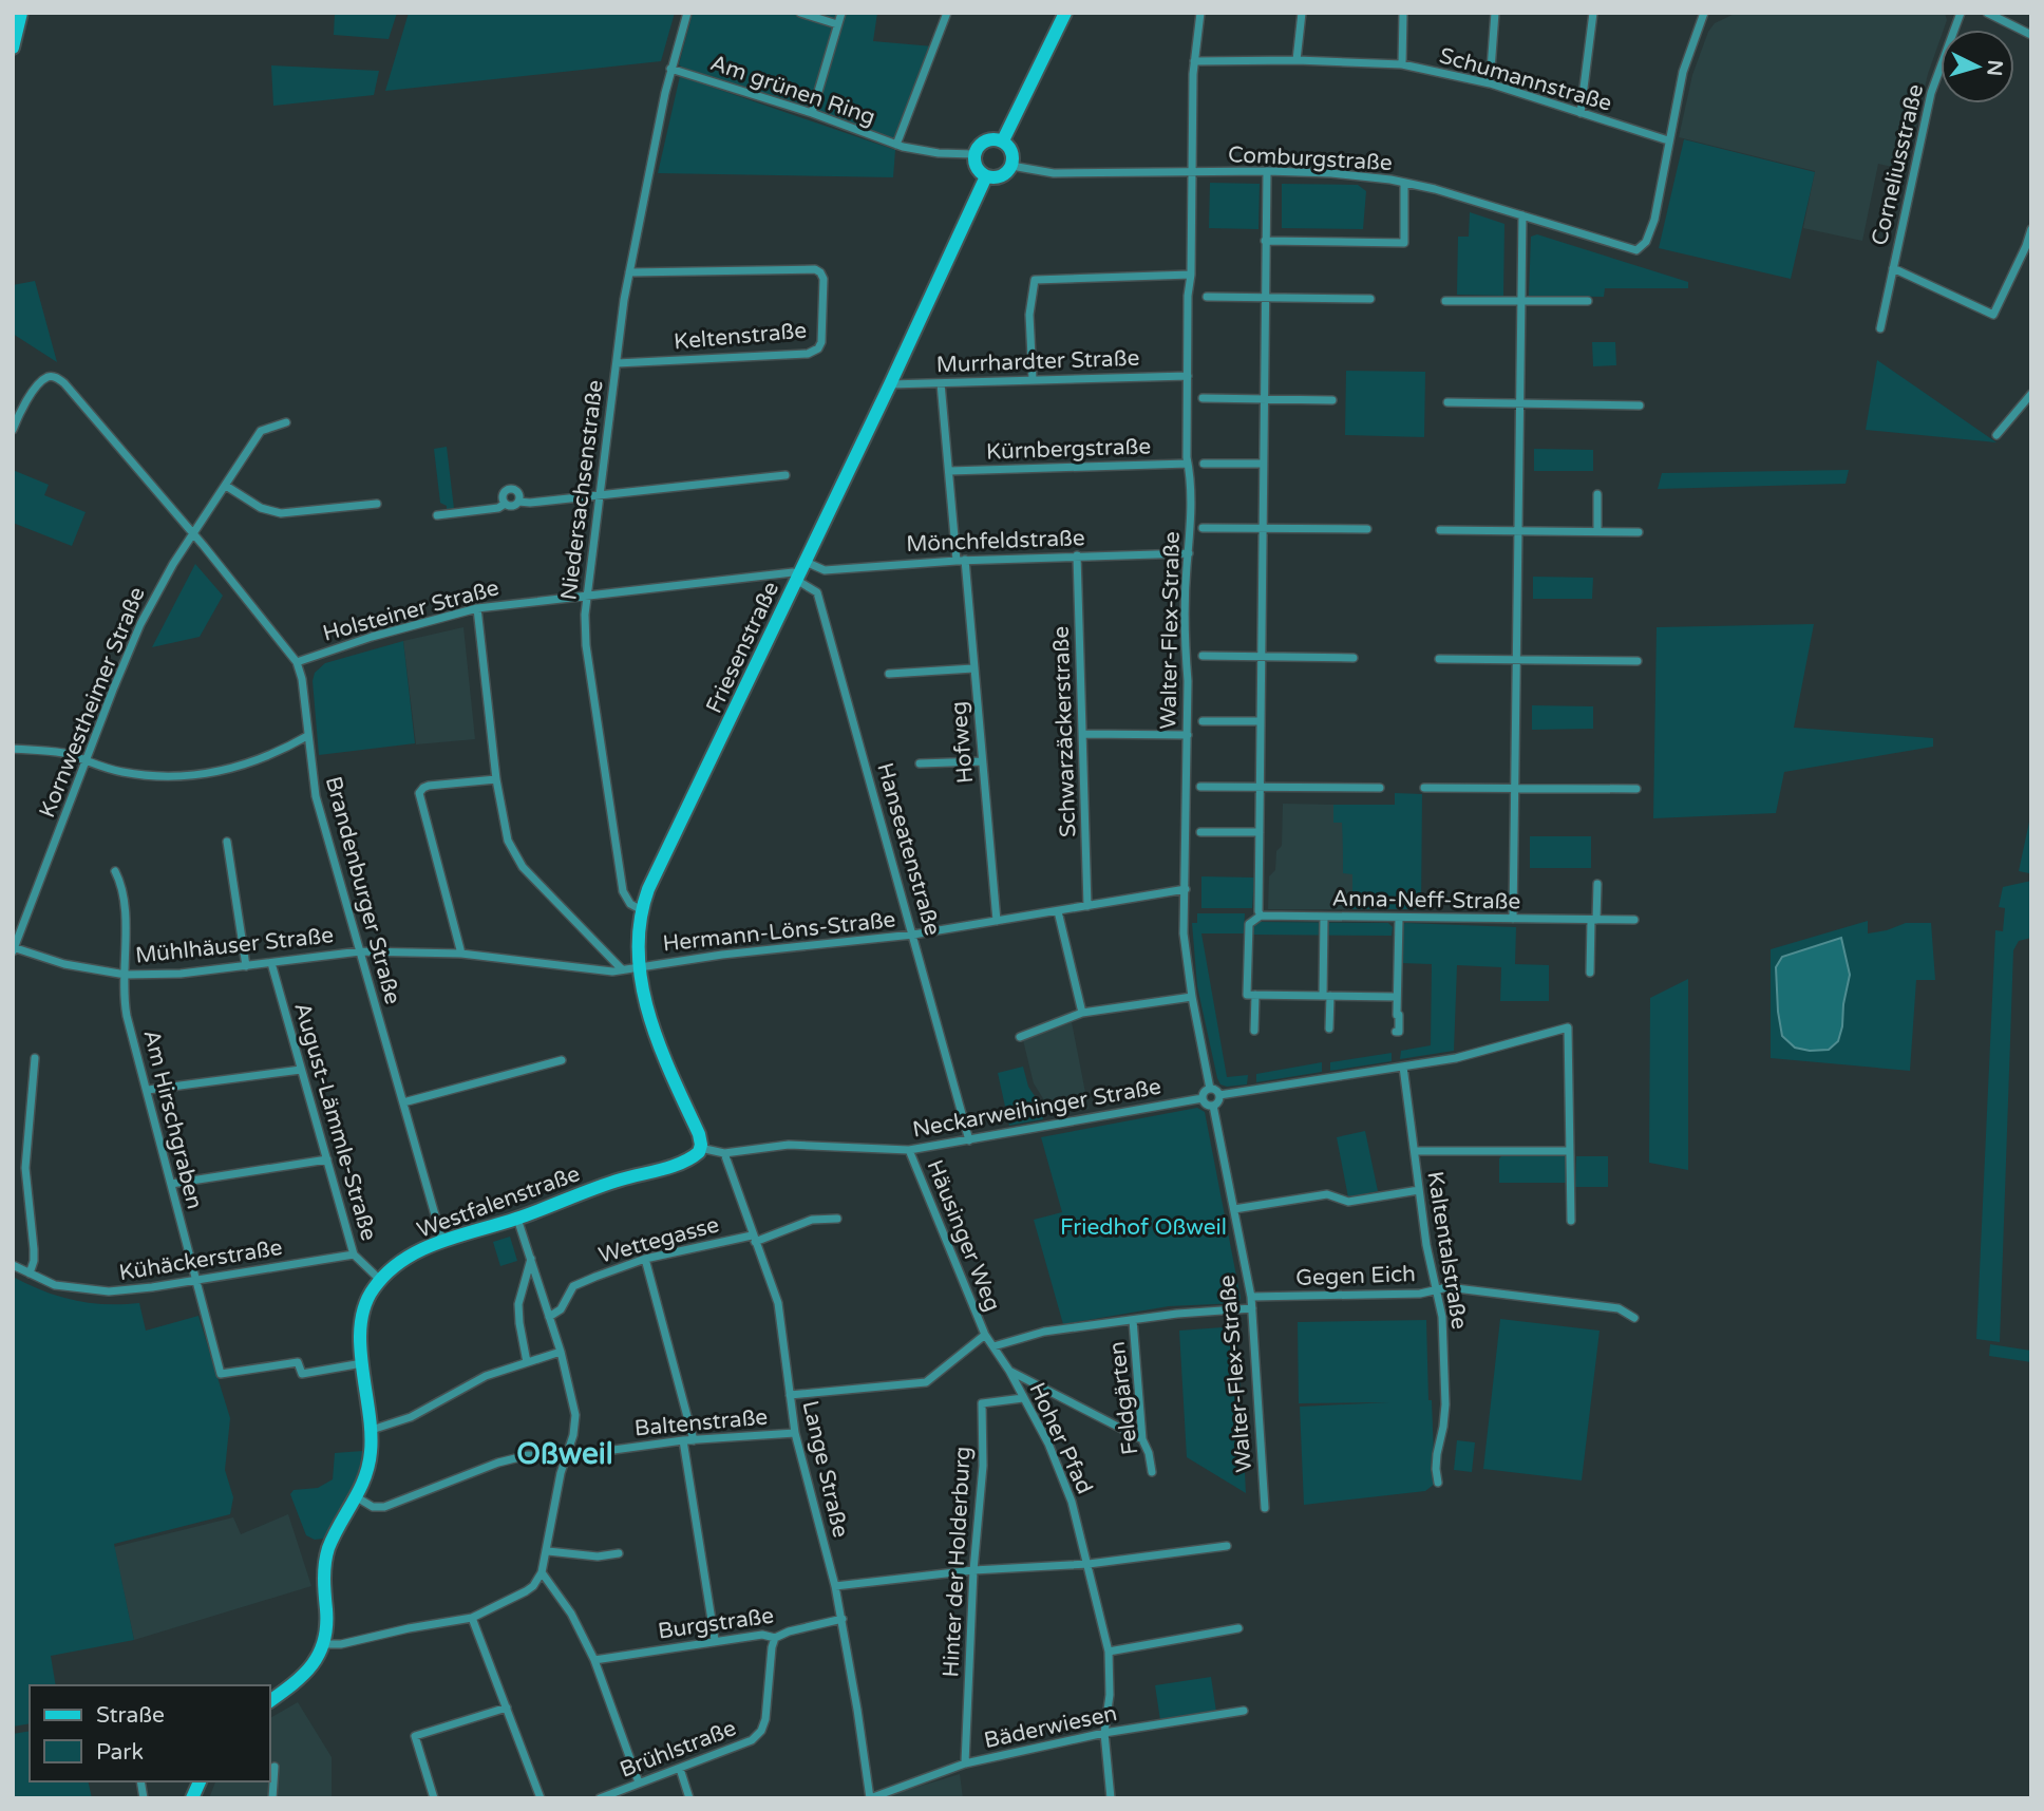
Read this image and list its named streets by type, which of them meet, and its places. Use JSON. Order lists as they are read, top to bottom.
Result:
{
  "streets": {
    "main road": ["Friesenstraße", "Westfalenstraße"],
    "street": [
      "Schumannstraße",
      "Am grünen Ring",
      "Comburgstraße",
      "Corneliusstraße",
      "Keltenstraße",
      "Murrhardter Straße",
      "Kürnbergstraße",
      "Niedersachsenstraße",
      "Mönchfeldstraße",
      "Holsteiner Straße",
      "Walter-Flex-Straße",
      "Kornwestheimer Straße",
      "Schwarzäckerstraße",
      "Hofweg",
      "Hanseatenstraße",
      "Brandenburger Straße",
      "Anna-Neff-Straße",
      "Hermann-Löns-Straße",
      "Mühlhäuser Straße",
      "Neckarweihinger Straße",
      "Am Hirschgraben",
      "August-Lämmle-Straße",
      "Häusinger Weg",
      "Wettegasse",
      "Kaltentalstraße",
      "Kühäckerstraße",
      "Gegen Eich",
      "Feldgärten",
      "Baltenstraße",
      "Hoher Pfad",
      "Lange Straße",
      "Hinter der Holderburg",
      "Burgstraße",
      "Bäderwiesen",
      "Brühlstraße"
    ]
  },
  "crossings": [
    ["Schumannstraße", "Comburgstraße"],
    ["Schumannstraße", "Walter-Flex-Straße"],
    ["Am grünen Ring", "Comburgstraße"],
    ["Am grünen Ring", "Niedersachsenstraße"],
    ["Am grünen Ring", "Friesenstraße"],
    ["Comburgstraße", "Walter-Flex-Straße"],
    ["Comburgstraße", "Friesenstraße"],
    ["Keltenstraße", "Niedersachsenstraße"],
    ["Murrhardter Straße", "Walter-Flex-Straße"],
    ["Murrhardter Straße", "Friesenstraße"],
    ["Murrhardter Straße", "Hofweg"],
    ["Kürnbergstraße", "Walter-Flex-Straße"],
    ["Kürnbergstraße", "Hofweg"],
    ["Niedersachsenstraße", "Holsteiner Straße"],
    ["Niedersachsenstraße", "Friesenstraße"],
    ["Mönchfeldstraße", "Walter-Flex-Straße"],
    ["Mönchfeldstraße", "Friesenstraße"],
    ["Mönchfeldstraße", "Schwarzäckerstraße"],
    ["Mönchfeldstraße", "Hofweg"],
    ["Holsteiner Straße", "Friesenstraße"],
    ["Holsteiner Straße", "Hanseatenstraße"],
    ["Holsteiner Straße", "Brandenburger Straße"],
    ["Walter-Flex-Straße", "Hermann-Löns-Straße"],
    ["Walter-Flex-Straße", "Neckarweihinger Straße"],
    ["Walter-Flex-Straße", "Gegen Eich"],
    ["Friesenstraße", "Hanseatenstraße"],
    ["Friesenstraße", "Hermann-Löns-Straße"],
    ["Friesenstraße", "Mühlhäuser Straße"],
    ["Friesenstraße", "Neckarweihinger Straße"],
    ["Friesenstraße", "Westfalenstraße"],
    ["Kornwestheimer Straße", "Brandenburger Straße"],
    ["Kornwestheimer Straße", "Mühlhäuser Straße"],
    ["Schwarzäckerstraße", "Hermann-Löns-Straße"],
    ["Hofweg", "Hermann-Löns-Straße"],
    ["Hanseatenstraße", "Hermann-Löns-Straße"],
    ["Hanseatenstraße", "Neckarweihinger Straße"],
    ["Brandenburger Straße", "Mühlhäuser Straße"],
    ["Brandenburger Straße", "Westfalenstraße"],
    ["Hermann-Löns-Straße", "Mühlhäuser Straße"],
    ["Mühlhäuser Straße", "Am Hirschgraben"],
    ["Mühlhäuser Straße", "August-Lämmle-Straße"],
    ["Neckarweihinger Straße", "Westfalenstraße"],
    ["Neckarweihinger Straße", "Häusinger Weg"],
    ["Neckarweihinger Straße", "Lange Straße"],
    ["Am Hirschgraben", "Westfalenstraße"],
    ["Am Hirschgraben", "Kühäckerstraße"],
    ["August-Lämmle-Straße", "Westfalenstraße"],
    ["August-Lämmle-Straße", "Kühäckerstraße"],
    ["Westfalenstraße", "Baltenstraße"],
    ["Häusinger Weg", "Hoher Pfad"],
    ["Wettegasse", "Lange Straße"],
    ["Kaltentalstraße", "Gegen Eich"],
    ["Baltenstraße", "Lange Straße"],
    ["Hoher Pfad", "Hinter der Holderburg"],
    ["Hoher Pfad", "Bäderwiesen"],
    ["Lange Straße", "Burgstraße"],
    ["Lange Straße", "Bäderwiesen"],
    ["Hinter der Holderburg", "Bäderwiesen"],
    ["Burgstraße", "Brühlstraße"]
  ],
  "districts": ["Oßweil"],
  "parks": ["Friedhof Oßweil"],
  "legend": ["Straße", "Park"],
  "north": "right"
}
